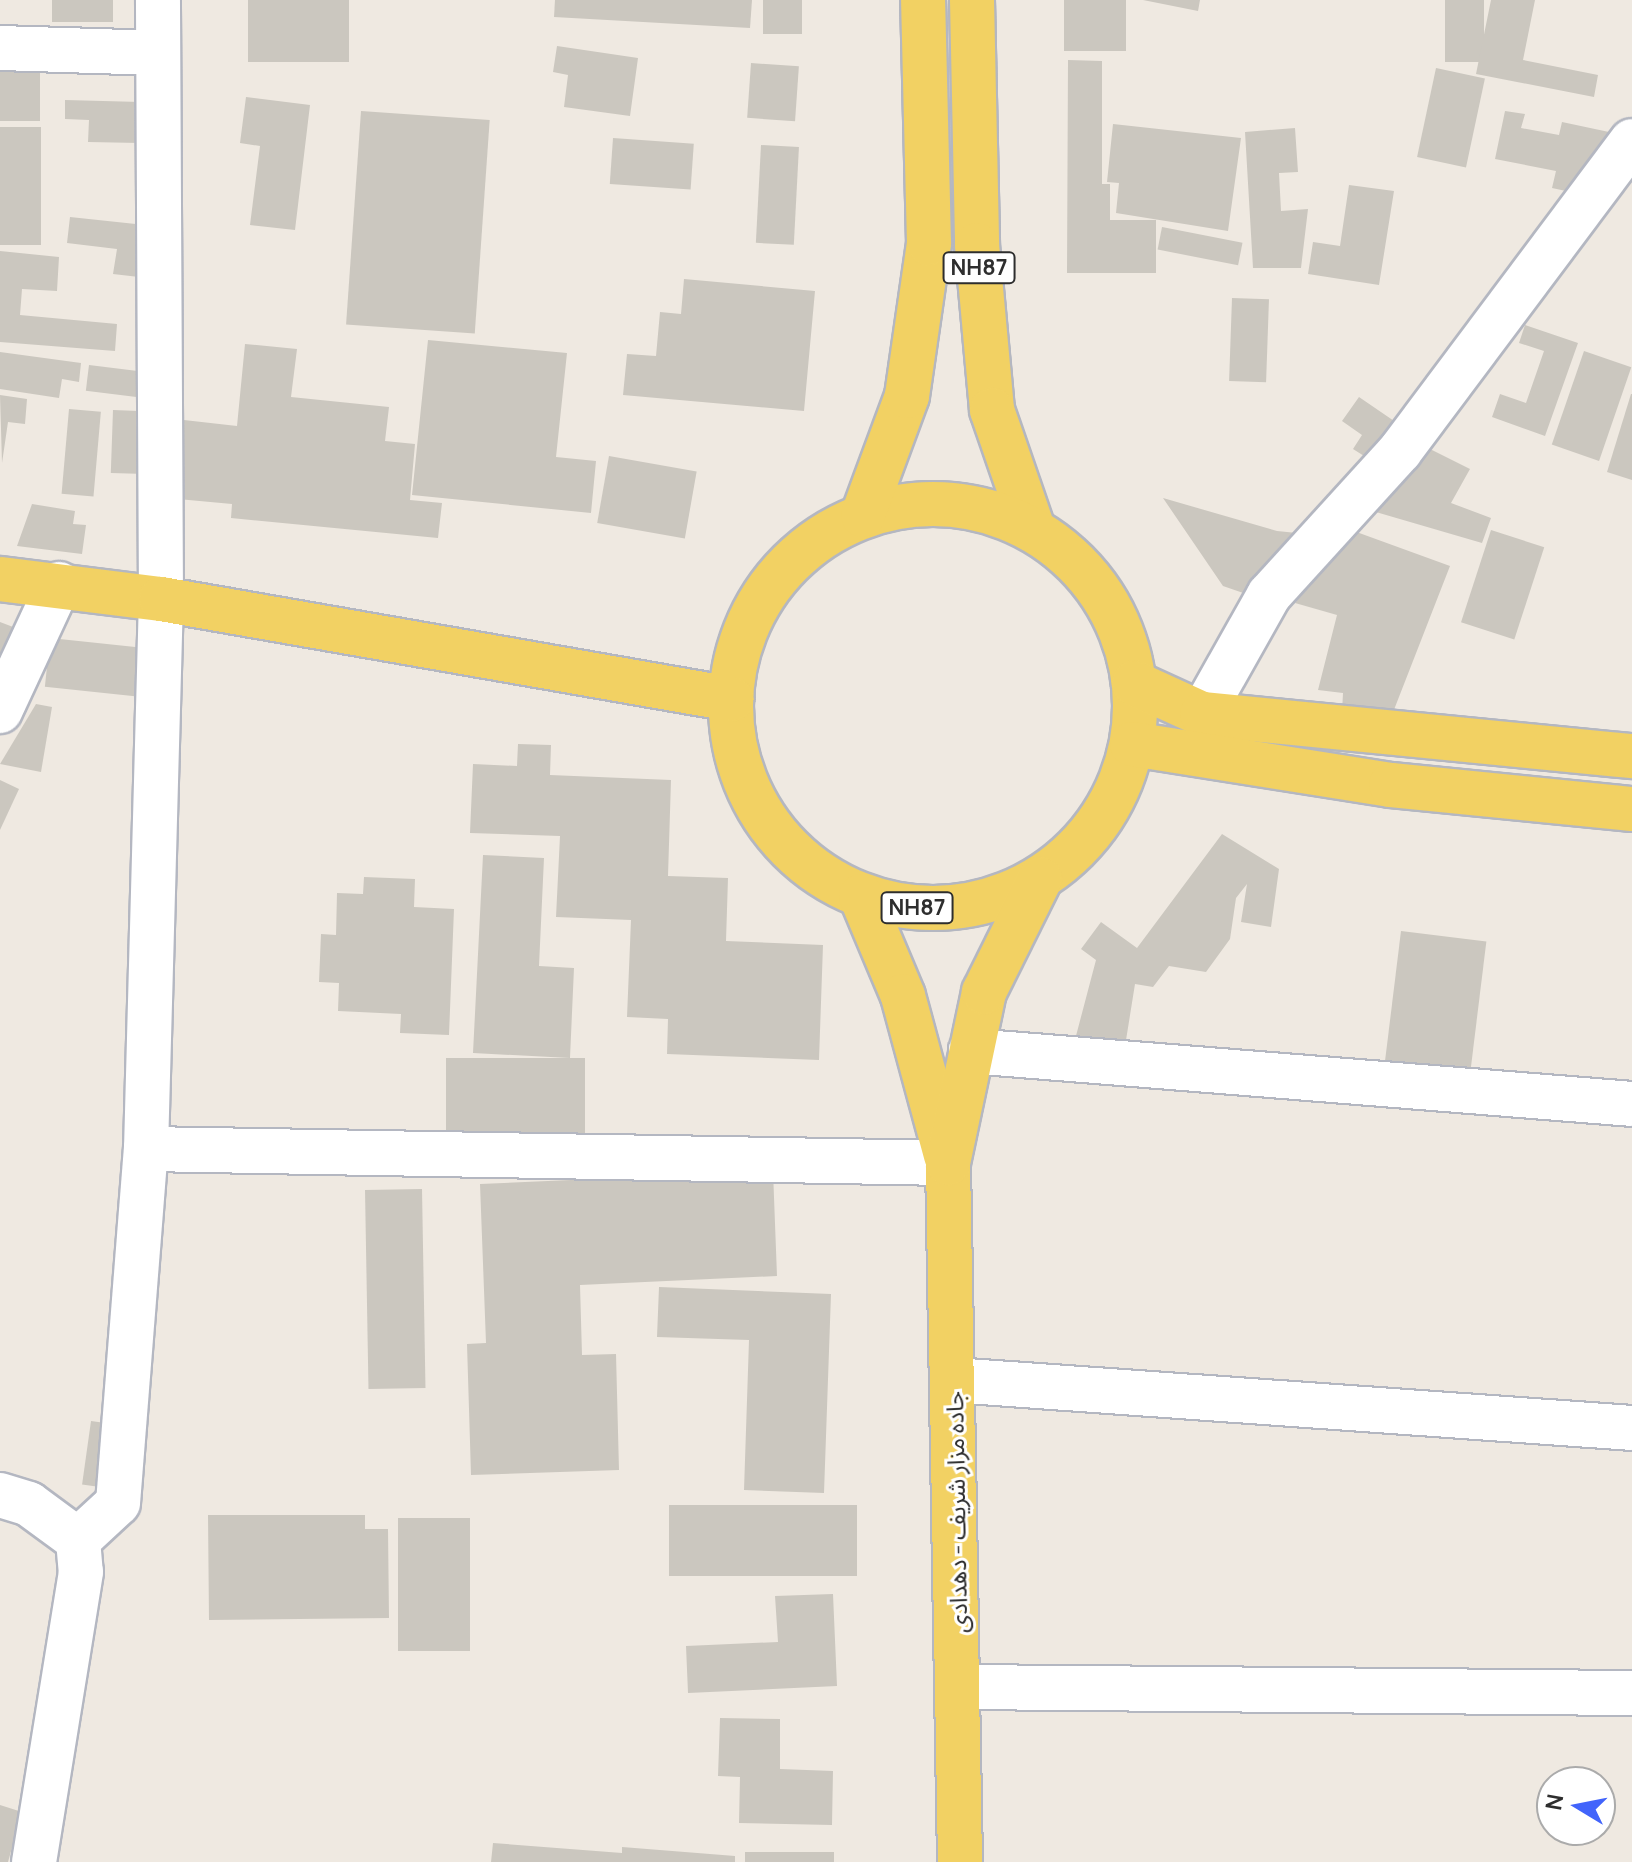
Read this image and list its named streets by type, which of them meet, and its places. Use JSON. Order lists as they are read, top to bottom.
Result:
{
  "streets": {
    "main road": ["NH87", "جاده مزار شریف - دهدادی"]
  },
  "crossings": [
    ["NH87", "جاده مزار شریف - دهدادی"]
  ],
  "north": "left"
}
